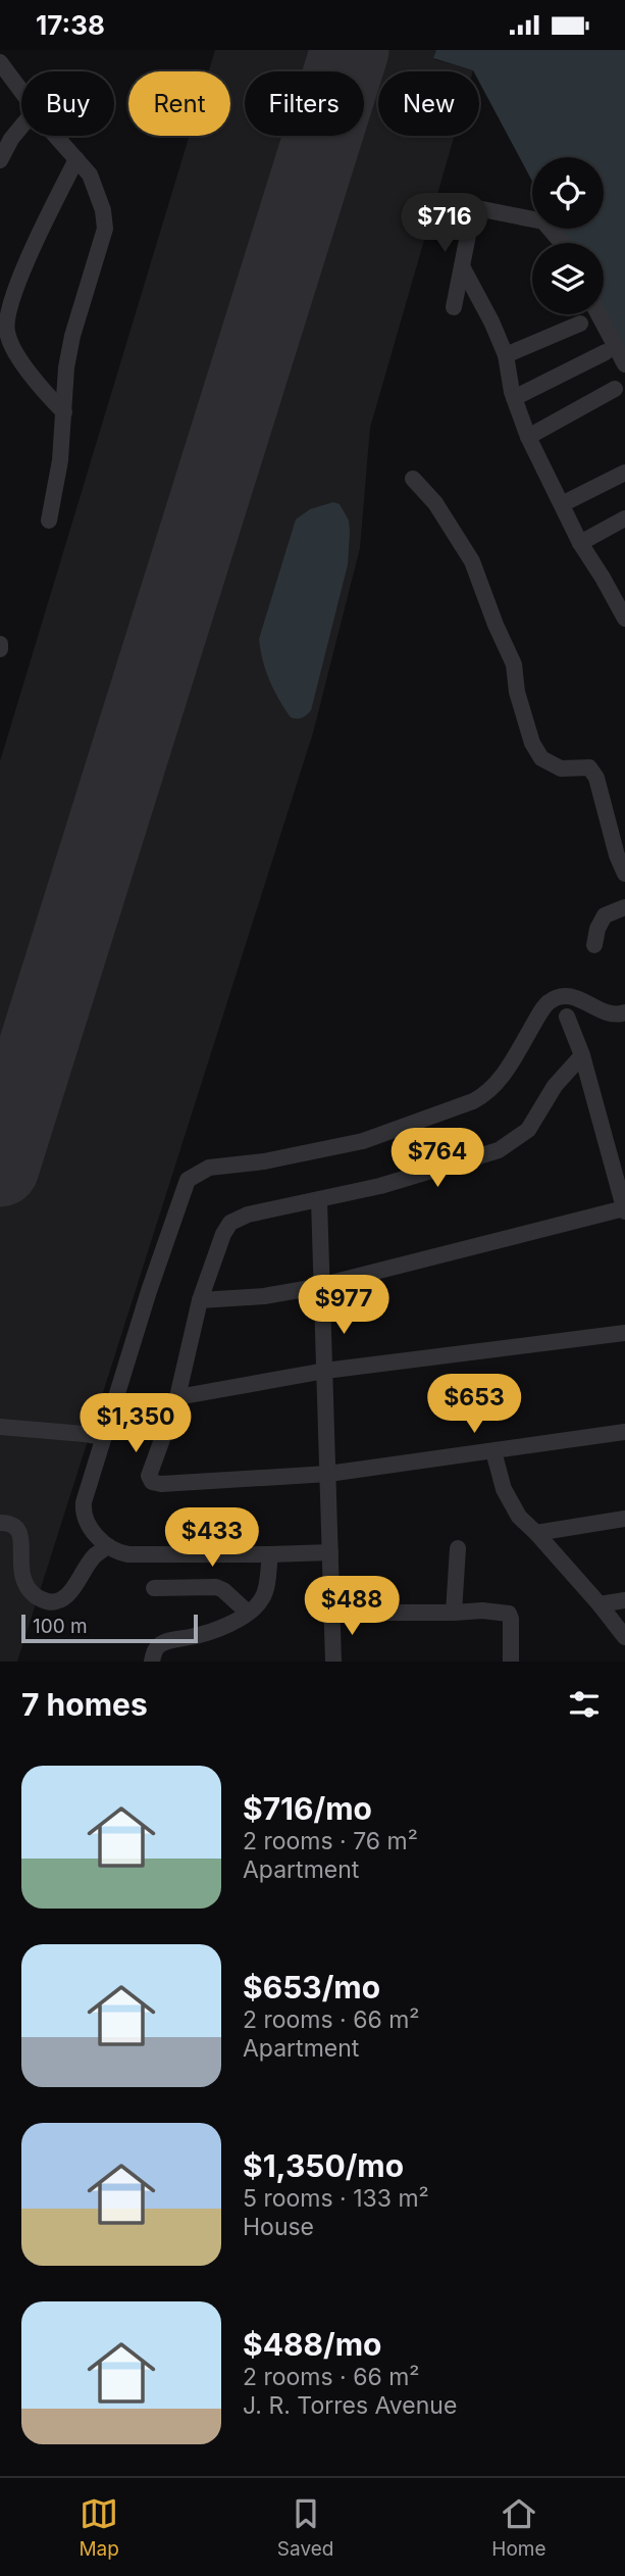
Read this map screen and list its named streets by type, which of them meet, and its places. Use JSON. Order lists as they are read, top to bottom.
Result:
{
  "scale_bar": "100 m",
  "page": {
    "status": "17:38",
    "chip": [
      "Buy",
      "Rent",
      "Filters",
      "New"
    ],
    "price": [
      "$716",
      "$764",
      "$977",
      "$653",
      "$1,350",
      "$433",
      "$488"
    ],
    "scale": "100 m",
    "heading": "7 homes",
    "list": [
      {
        "name": "$716/mo",
        "note": "2 rooms · 76 m² · Apartment"
      },
      {
        "name": "$653/mo",
        "note": "2 rooms · 66 m² · Apartment"
      },
      {
        "name": "$1,350/mo",
        "note": "5 rooms · 133 m² · House"
      },
      {
        "name": "$488/mo",
        "note": "2 rooms · 66 m² · J. R. Torres Avenue"
      }
    ],
    "tabs": ["Map", "Saved", "Home"]
  }
}
